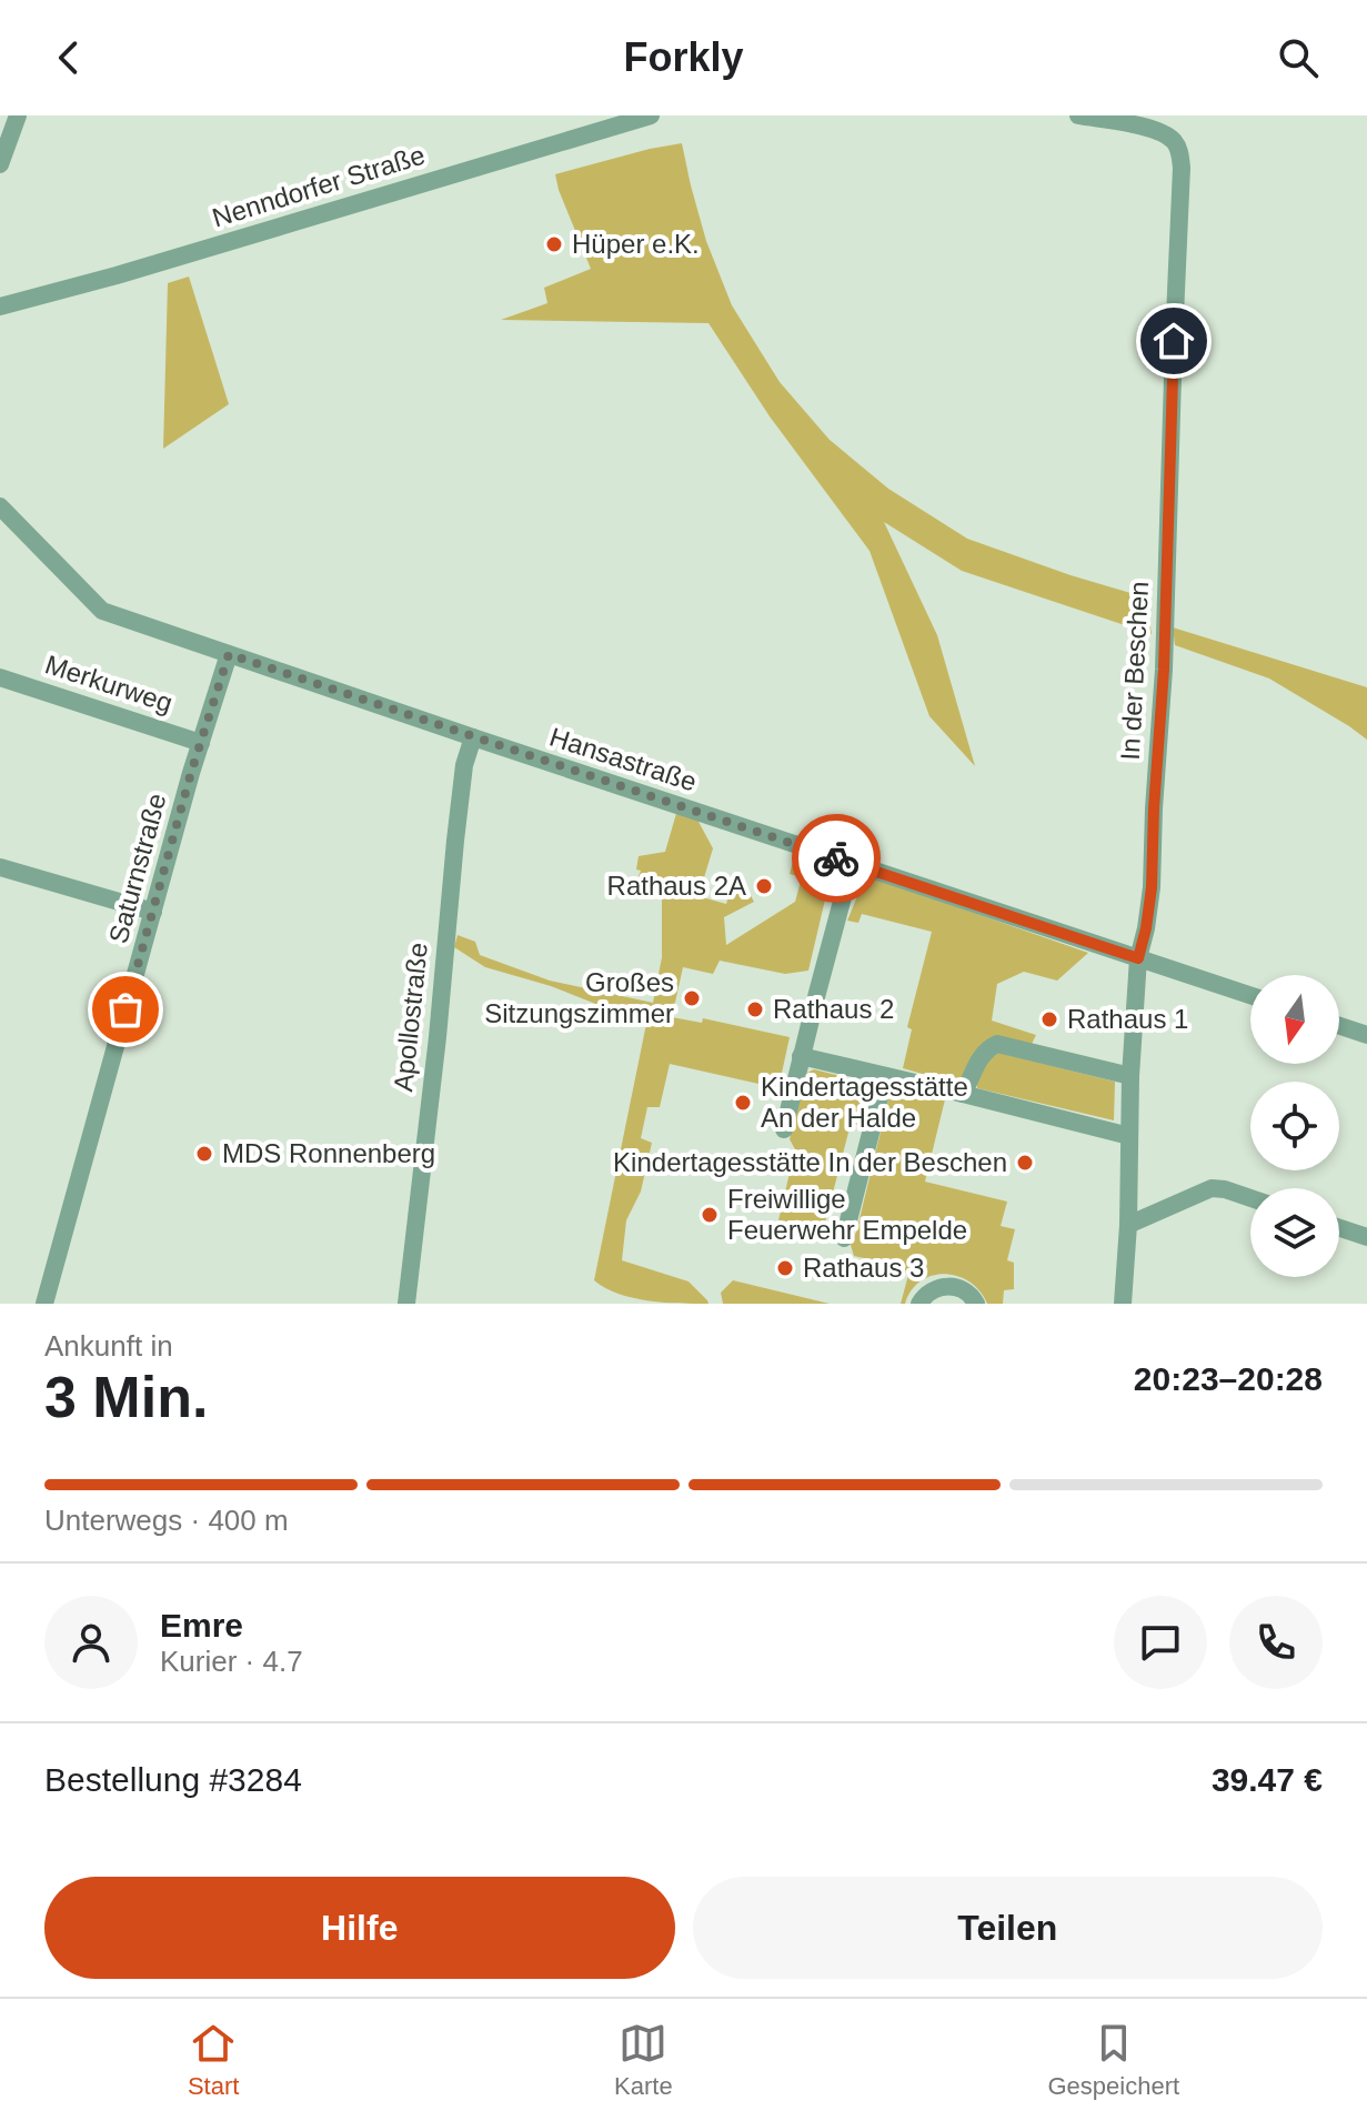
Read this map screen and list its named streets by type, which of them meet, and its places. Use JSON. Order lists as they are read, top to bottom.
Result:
{
  "streets": {
    "street": [
      "Nenndorfer Straße",
      "In der Beschen",
      "Merkurweg",
      "Hansastraße",
      "Saturnstraße",
      "Apollostraße"
    ]
  },
  "crossings": [
    ["In der Beschen", "Hansastraße"],
    ["Merkurweg", "Saturnstraße"],
    ["Hansastraße", "Saturnstraße"],
    ["Hansastraße", "Apollostraße"]
  ],
  "places": [
    "Hüper e.K.",
    "Rathaus 2A",
    "Großes Sitzungszimmer",
    "Rathaus 2",
    "Rathaus 1",
    "Kindertagesstätte An der Halde",
    "MDS Ronnenberg",
    "Kindertagesstätte In der Beschen",
    "Freiwillige Feuerwehr Empelde",
    "Rathaus 3"
  ],
  "north": "bottom",
  "page": {
    "header": "Forkly",
    "heading": ["3 Min.", "Ankunft in", "20:23–20:28"],
    "panel": [
      "Emre",
      "Kurier · 4.7",
      "Bestellung #3284",
      "39.47 €"
    ],
    "bar": "Unterwegs · 400 m",
    "buttons": ["Hilfe", "Teilen"],
    "tabs": ["Start", "Karte", "Gespeichert"]
  }
}
